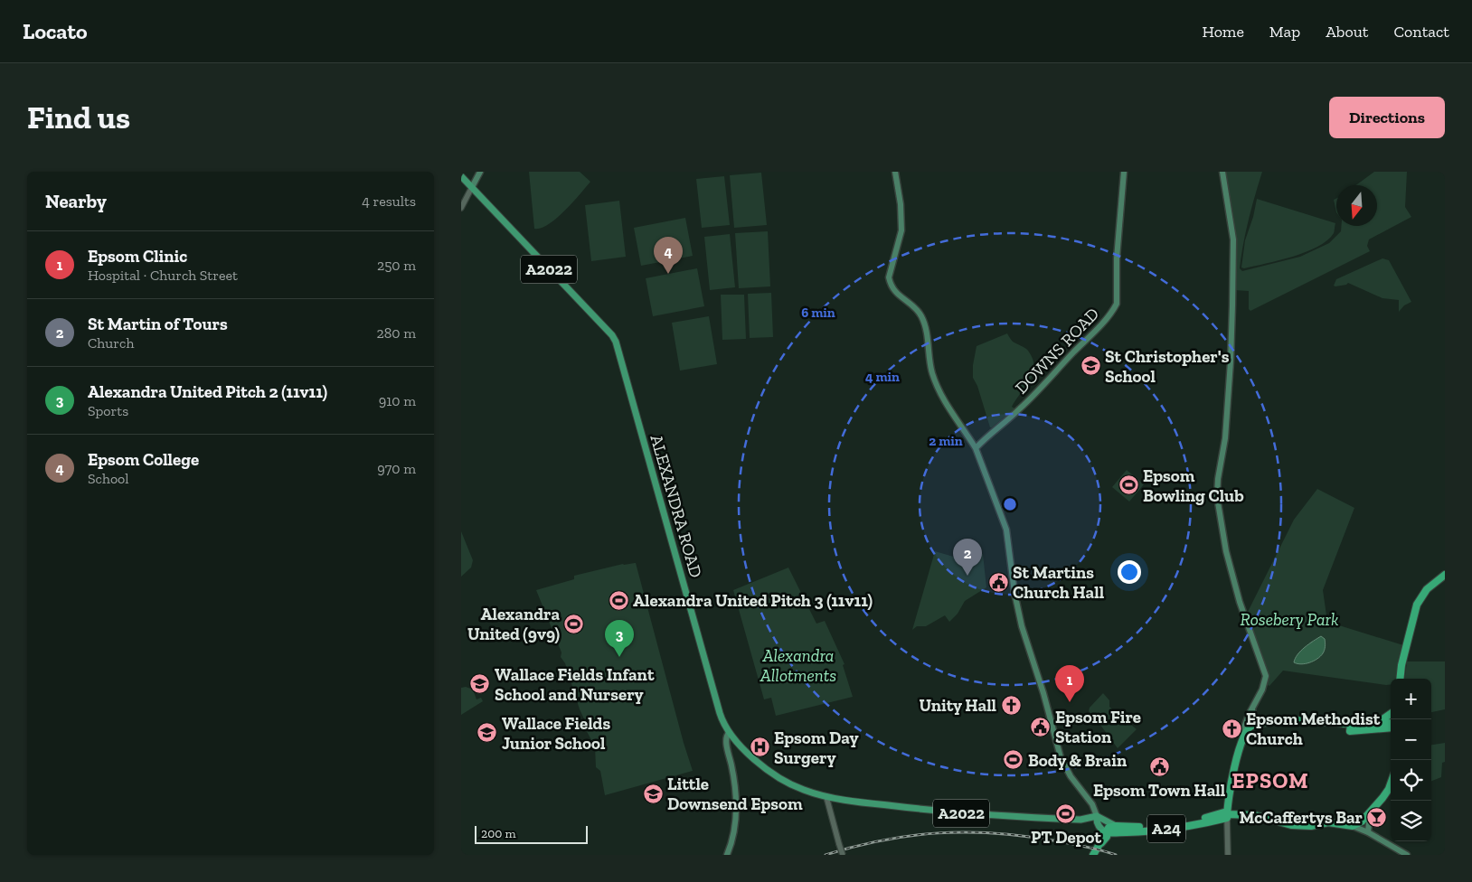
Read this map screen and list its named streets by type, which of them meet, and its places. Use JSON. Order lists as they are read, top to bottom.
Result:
{
  "streets": {
    "highway": ["A24"],
    "main road": ["A2022", "DOWNS ROAD", "ALEXANDRA ROAD"]
  },
  "crossings": [
    ["A2022", "ALEXANDRA ROAD"]
  ],
  "districts": ["EPSOM"],
  "parks": ["Rosebery Park", "Alexandra Allotments"],
  "places": {
    "school or university": [
      "St Christopher's School",
      "Wallace Fields Infant School and Nursery",
      "Wallace Fields Junior School",
      "Little Downsend Epsom"
    ],
    "sports": [
      "Epsom Bowling Club",
      "Alexandra United Pitch 3 (11v11)",
      "Alexandra United (9v9)",
      "Body & Brain",
      "PT Depot"
    ],
    "public building": ["St Martins Church Hall", "Epsom Fire Station", "Epsom Town Hall"],
    "church": ["Unity Hall", "Epsom Methodist Church"],
    "hospital": ["Epsom Day Surgery"],
    "bar": ["McCaffertys Bar"]
  },
  "scale_bar": "200 m",
  "north": "bottom",
  "page": {
    "header": "Locato",
    "nav": [
      "Home",
      "Map",
      "About",
      "Contact"
    ],
    "buttons": "Directions",
    "title": "Find us",
    "heading": ["Nearby", "4 results"],
    "list": [
      {
        "mark": "1",
        "name": "Epsom Clinic",
        "note": "Hospital · Church Street",
        "value": "250 m"
      },
      {
        "mark": "2",
        "name": "St Martin of Tours",
        "note": "Church",
        "value": "280 m"
      },
      {
        "mark": "3",
        "name": "Alexandra United Pitch 2 (11v11)",
        "note": "Sports",
        "value": "910 m"
      },
      {
        "mark": "4",
        "name": "Epsom College",
        "note": "School",
        "value": "970 m"
      }
    ],
    "pins": [
      "4",
      "2",
      "3",
      "1"
    ],
    "map_buttons": ["+", "−"],
    "scale": "200 m"
  },
  "rings": ["6 min", "4 min", "2 min"]
}
